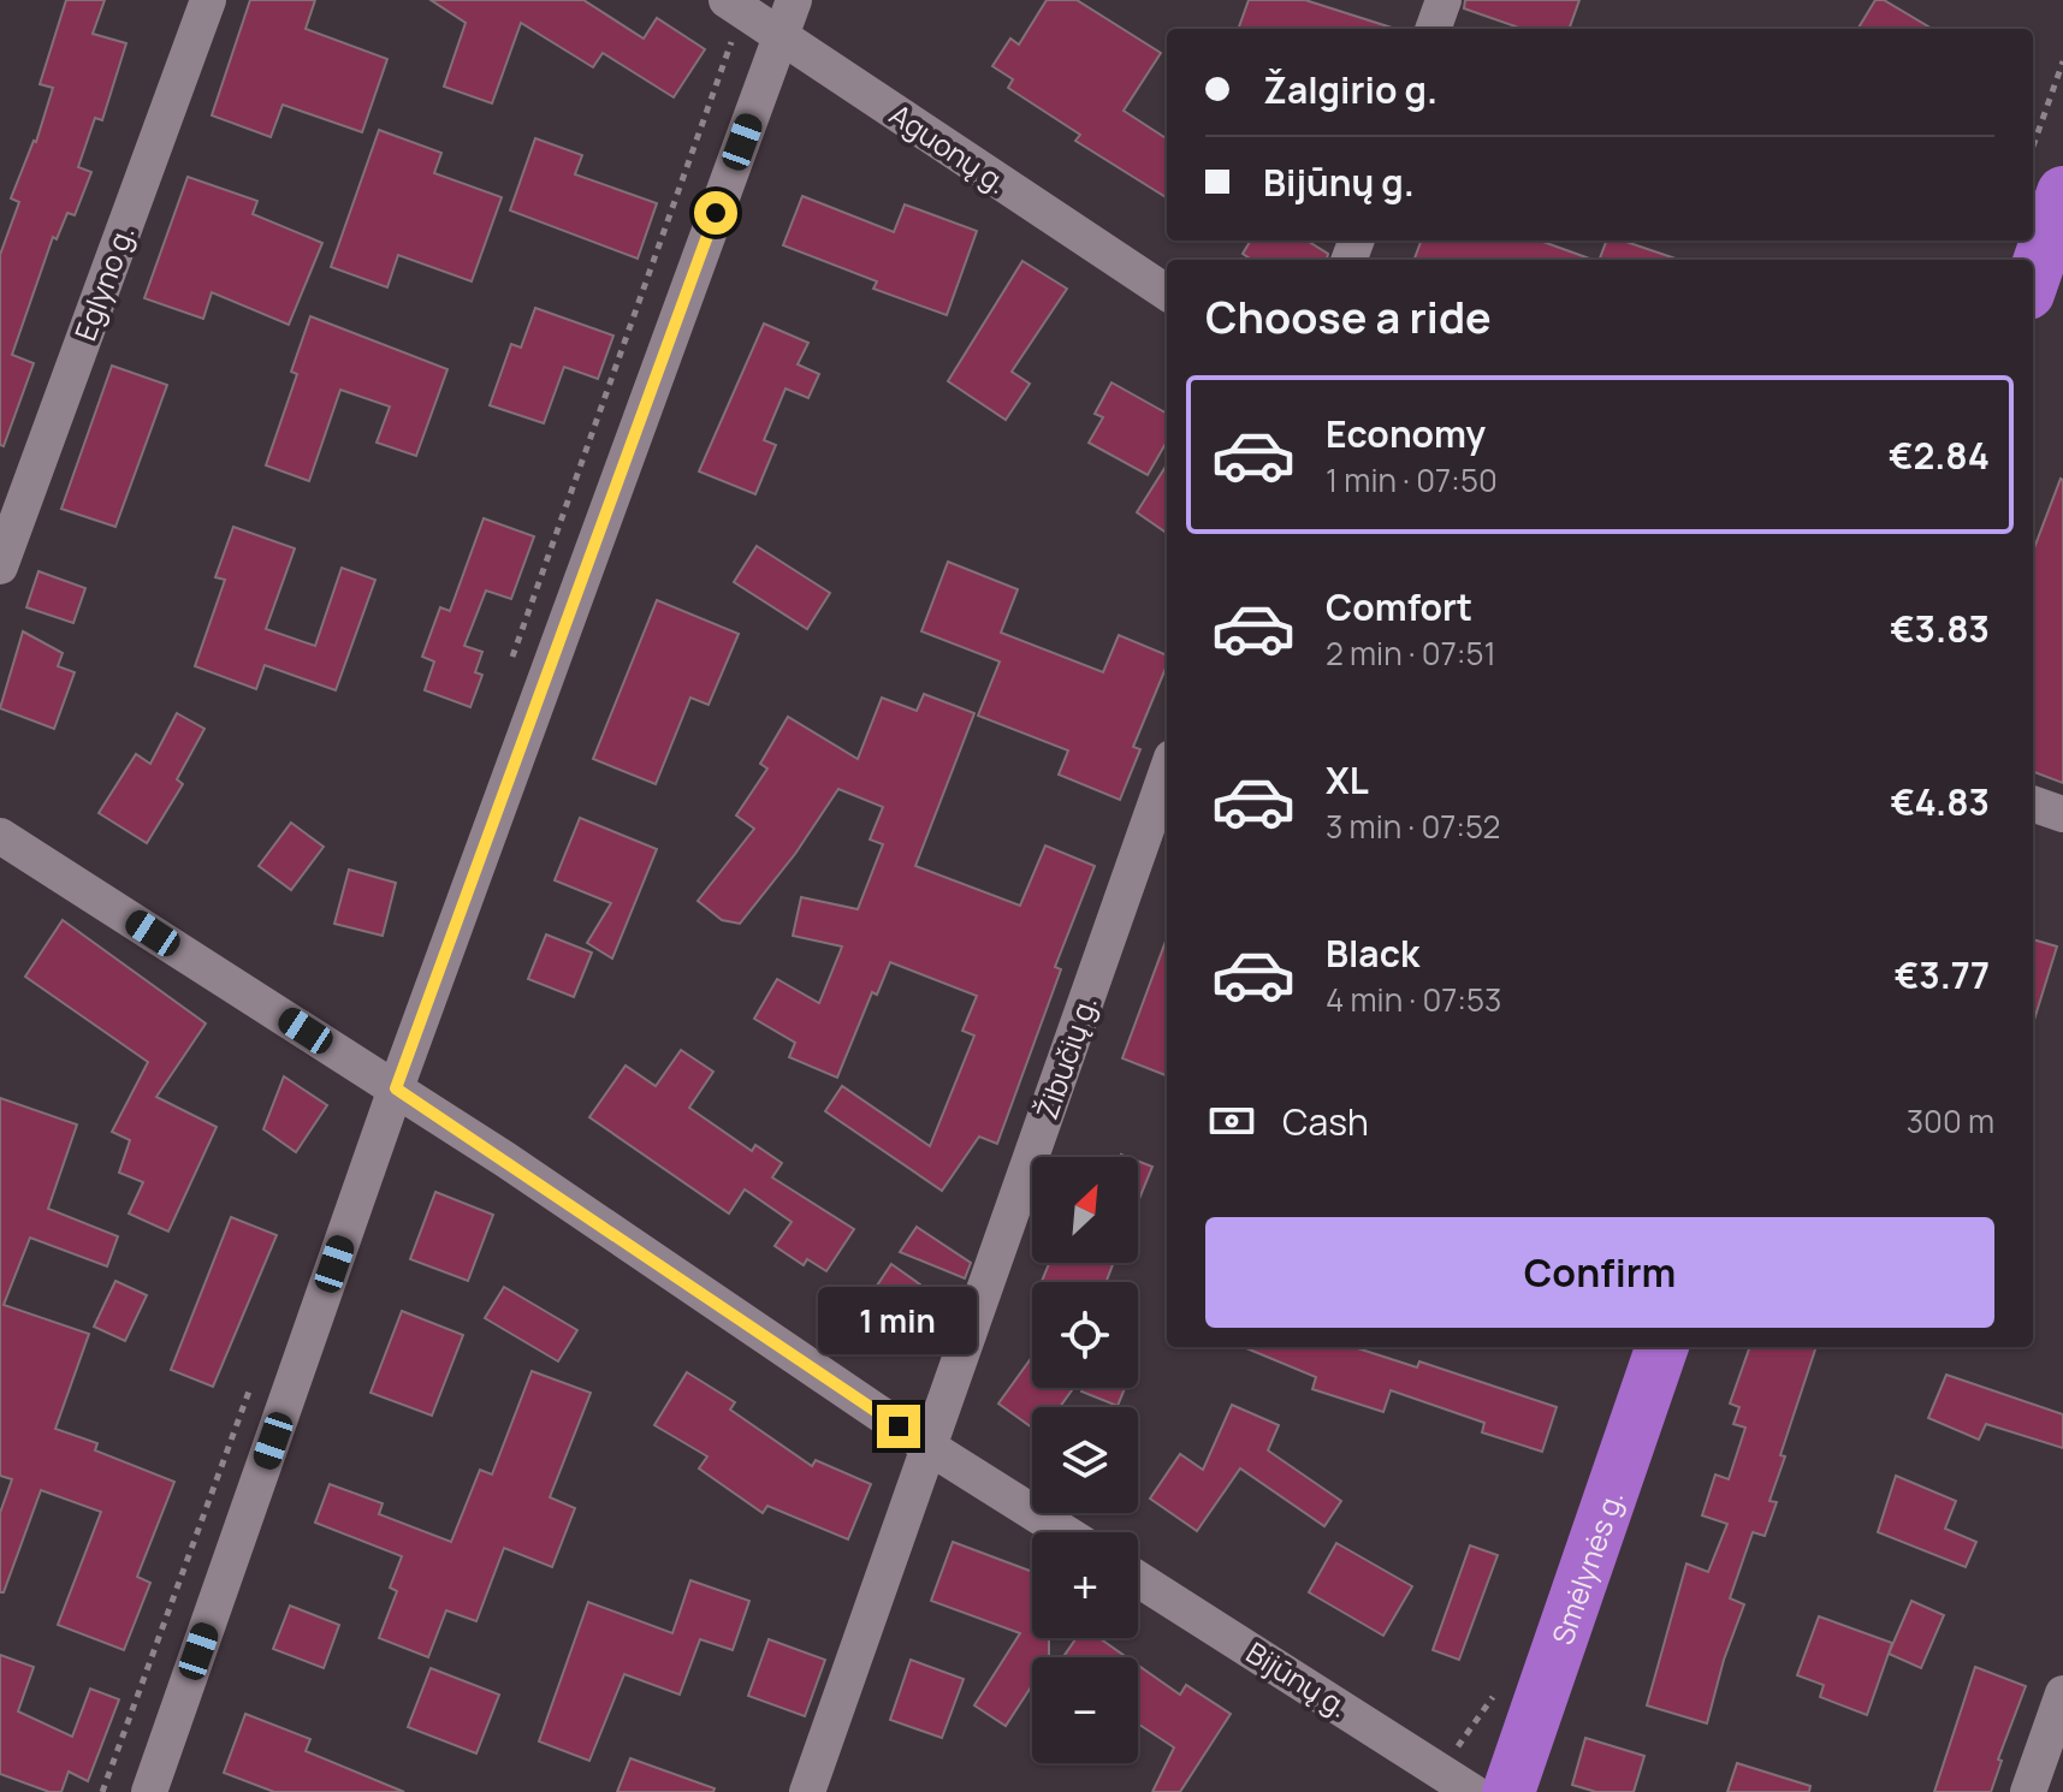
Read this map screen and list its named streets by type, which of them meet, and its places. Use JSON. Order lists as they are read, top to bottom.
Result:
{
  "streets": {
    "highway": ["Smėlynės g."],
    "street": [
      "Aguonų g.",
      "Eglyno g.",
      "Žibučių g.",
      "Bijūnų g."
    ]
  },
  "north": "top right",
  "page": {
    "banner": ["Žalgirio g.", "Bijūnų g."],
    "heading": "Choose a ride",
    "list": [
      {
        "name": "Economy",
        "note": "1 min · 07:50",
        "value": "€2.84"
      },
      {
        "name": "Comfort",
        "note": "2 min · 07:51",
        "value": "€3.83"
      },
      {
        "name": "XL",
        "note": "3 min · 07:52",
        "value": "€4.83"
      },
      {
        "name": "Black",
        "note": "4 min · 07:53",
        "value": "€3.77"
      }
    ],
    "pay": ["Cash", "300 m"],
    "map_buttons": ["+", "−"],
    "buttons": "Confirm",
    "bubble": "1 min"
  }
}
